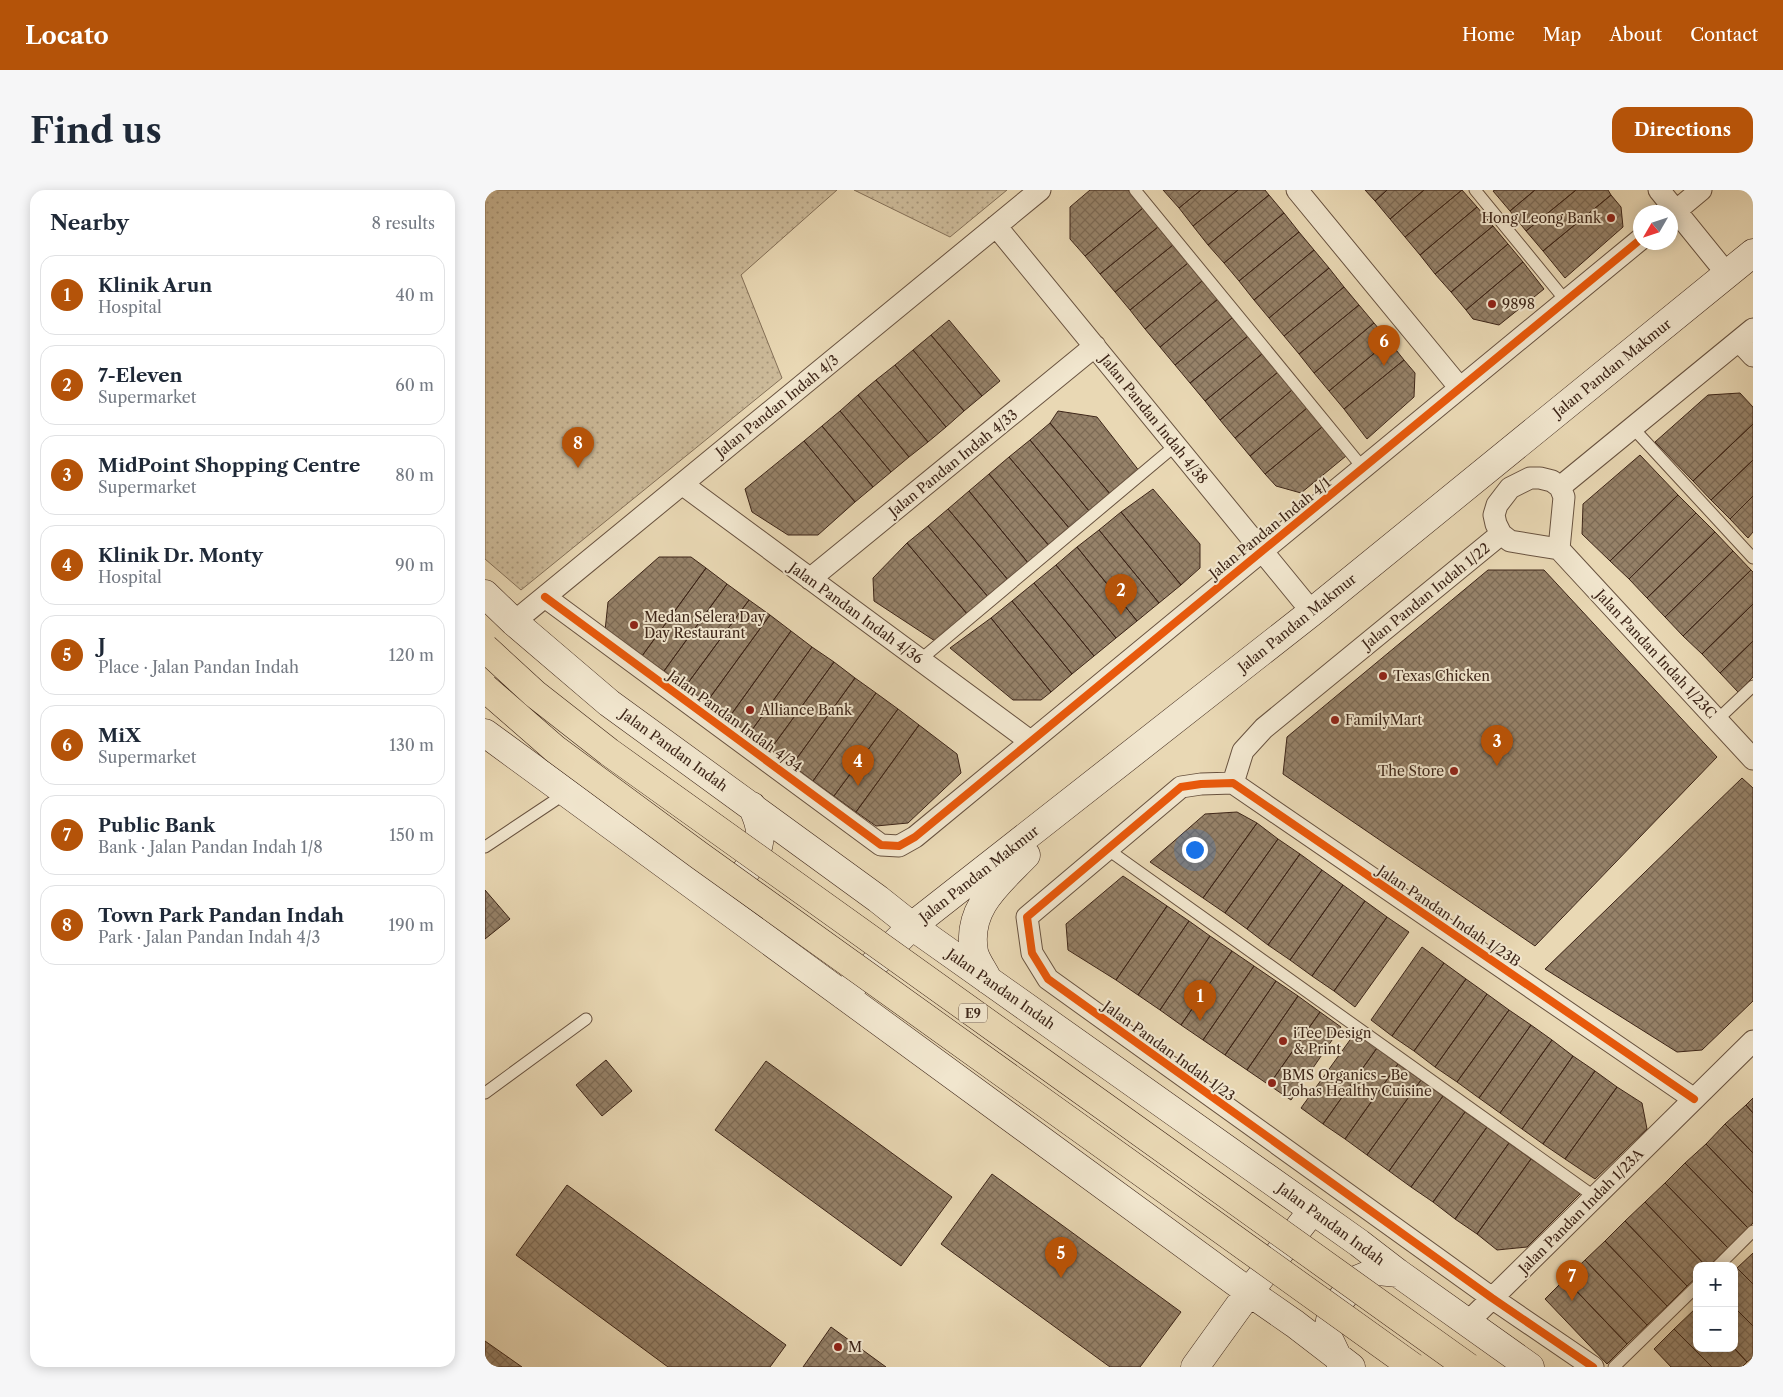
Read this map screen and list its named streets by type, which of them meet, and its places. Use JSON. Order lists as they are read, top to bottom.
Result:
{
  "streets": {
    "highway": ["E9"],
    "main road": ["Jalan Pandan Makmur", "Jalan Pandan Indah"],
    "street": [
      "Jalan Pandan Indah 4/3",
      "Jalan Pandan Indah 4/38",
      "Jalan Pandan Indah 4/33",
      "Jalan Pandan Indah 4/1",
      "Jalan Pandan Indah 1/22",
      "Jalan Pandan Indah 4/36",
      "Jalan Pandan Indah 1/23C",
      "Jalan Pandan Indah 4/34",
      "Jalan Pandan Indah 1/23B",
      "Jalan Pandan Indah 1/23",
      "Jalan Pandan Indah 1/23A"
    ]
  },
  "crossings": [
    ["Jalan Pandan Makmur", "Jalan Pandan Indah 4/38"],
    ["Jalan Pandan Makmur", "Jalan Pandan Indah"],
    ["Jalan Pandan Indah 4/3", "Jalan Pandan Indah 4/38"],
    ["Jalan Pandan Indah 4/3", "Jalan Pandan Indah 4/36"],
    ["Jalan Pandan Indah 4/3", "Jalan Pandan Indah 4/34"],
    ["Jalan Pandan Indah 4/3", "Jalan Pandan Indah"],
    ["Jalan Pandan Indah 4/38", "Jalan Pandan Indah 4/33"],
    ["Jalan Pandan Indah 4/38", "Jalan Pandan Indah 4/1"],
    ["Jalan Pandan Indah 4/33", "Jalan Pandan Indah 4/36"],
    ["Jalan Pandan Indah 4/1", "Jalan Pandan Indah 4/36"],
    ["Jalan Pandan Indah 4/1", "Jalan Pandan Indah 4/34"],
    ["Jalan Pandan Indah 1/22", "Jalan Pandan Indah 1/23C"],
    ["Jalan Pandan Indah 1/22", "Jalan Pandan Indah 1/23B"],
    ["Jalan Pandan Indah 1/22", "Jalan Pandan Indah 1/23"],
    ["Jalan Pandan Indah", "Jalan Pandan Indah 1/23A"],
    ["Jalan Pandan Indah 1/23B", "Jalan Pandan Indah 1/23"],
    ["Jalan Pandan Indah 1/23B", "Jalan Pandan Indah 1/23A"],
    ["Jalan Pandan Indah 1/23", "Jalan Pandan Indah 1/23A"]
  ],
  "places": [
    "Hong Leong Bank",
    "9898",
    "Medan Selera Day Day Restaurant",
    "Texas Chicken",
    "Alliance Bank",
    "FamilyMart",
    "The Store",
    "iTee Design & Print",
    "BMS Organics - Be Lohas Healthy Cuisine",
    "M"
  ],
  "north": "bottom left",
  "page": {
    "header": "Locato",
    "nav": [
      "Home",
      "Map",
      "About",
      "Contact"
    ],
    "buttons": "Directions",
    "title": "Find us",
    "heading": ["Nearby", "8 results"],
    "list": [
      {
        "mark": "1",
        "name": "Klinik Arun",
        "note": "Hospital",
        "value": "40 m"
      },
      {
        "mark": "2",
        "name": "7-Eleven",
        "note": "Supermarket",
        "value": "60 m"
      },
      {
        "mark": "3",
        "name": "MidPoint Shopping Centre",
        "note": "Supermarket",
        "value": "80 m"
      },
      {
        "mark": "4",
        "name": "Klinik Dr. Monty",
        "note": "Hospital",
        "value": "90 m"
      },
      {
        "mark": "5",
        "name": "J",
        "note": "Place · Jalan Pandan Indah",
        "value": "120 m"
      },
      {
        "mark": "6",
        "name": "MiX",
        "note": "Supermarket",
        "value": "130 m"
      },
      {
        "mark": "7",
        "name": "Public Bank",
        "note": "Bank · Jalan Pandan Indah 1/8",
        "value": "150 m"
      },
      {
        "mark": "8",
        "name": "Town Park Pandan Indah",
        "note": "Park · Jalan Pandan Indah 4/3",
        "value": "190 m"
      }
    ],
    "pins": [
      "6",
      "8",
      "2",
      "3",
      "4",
      "1",
      "5",
      "7"
    ],
    "map_buttons": ["+", "−"]
  }
}
